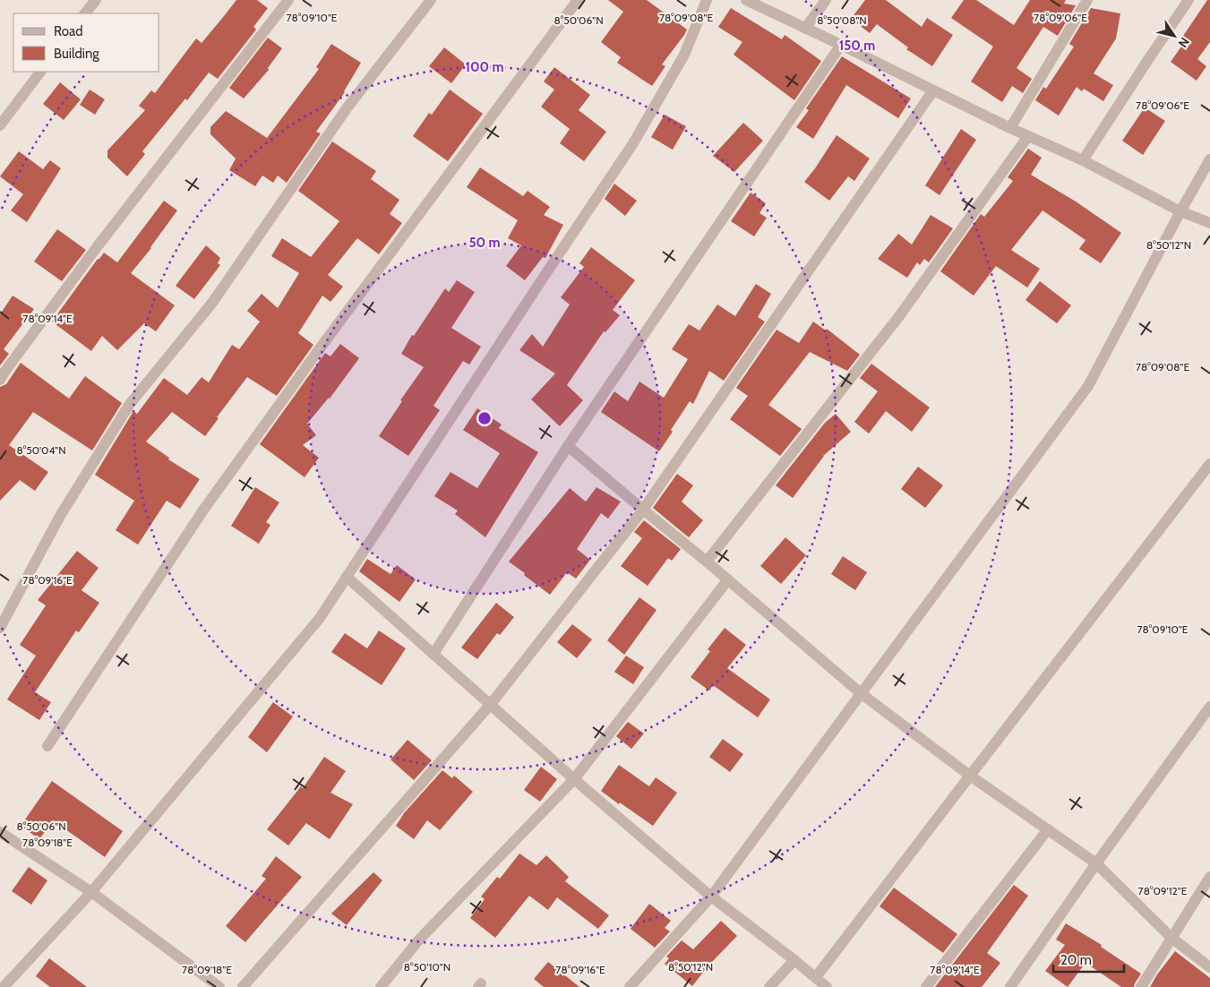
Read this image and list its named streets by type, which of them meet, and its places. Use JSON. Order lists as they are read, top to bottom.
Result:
{
  "legend": ["Road", "Building"],
  "scale_bar": "20 m",
  "north": "bottom right",
  "coordinates": [
    "78°09'10\"E",
    "78°09'08\"E",
    "78°09'06\"E",
    "8°50'06\"N",
    "8°50'08\"N",
    "8°50'12\"N",
    "78°09'14\"E",
    "8°50'04\"N",
    "78°09'16\"E",
    "78°09'18\"E",
    "78°09'12\"E",
    "8°50'10\"N"
  ],
  "rings": ["150 m", "100 m", "50 m"]
}
